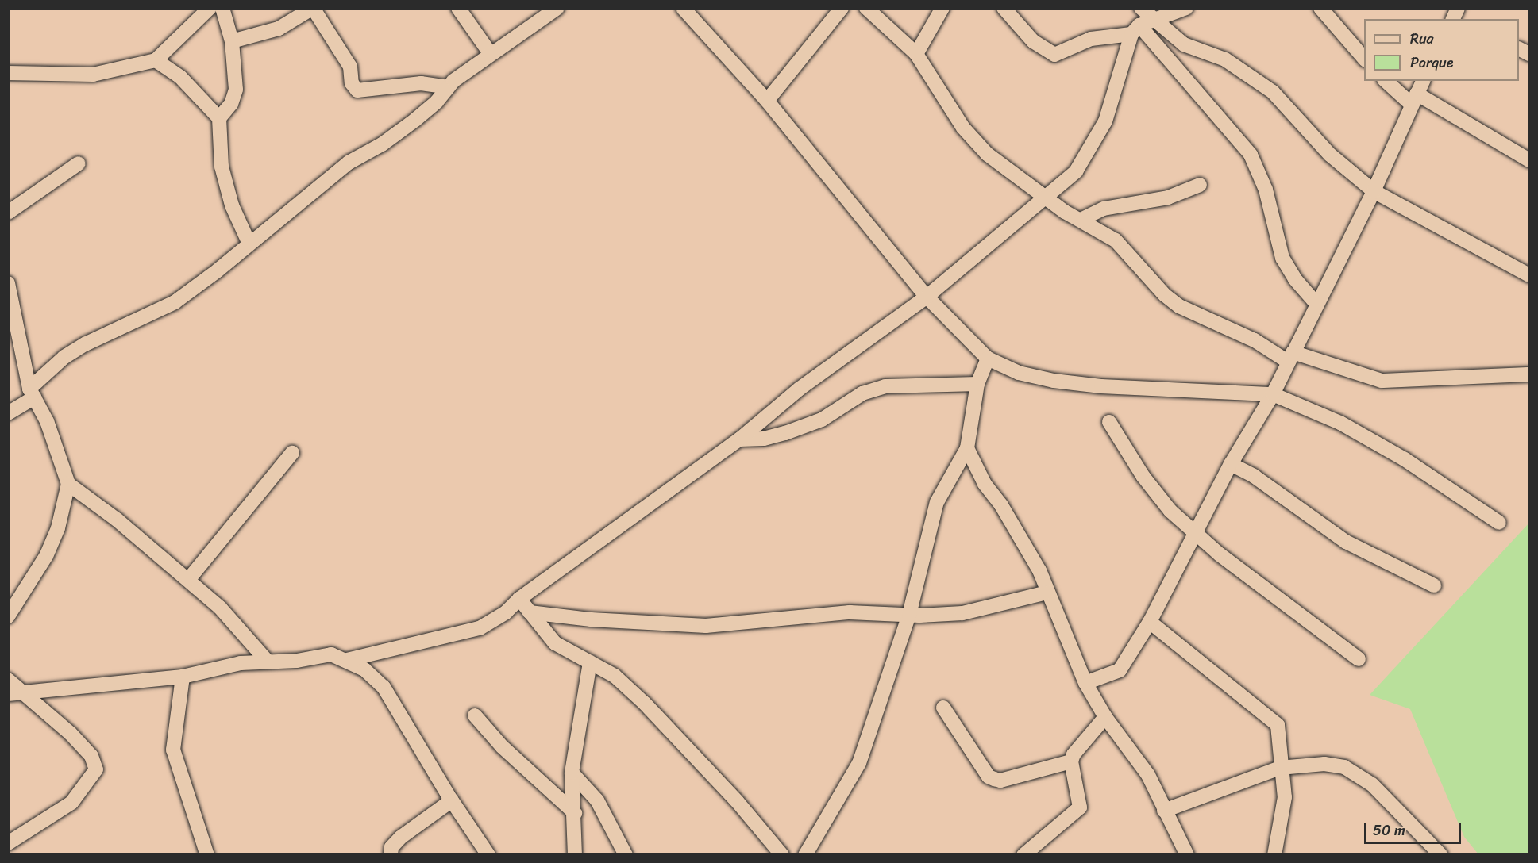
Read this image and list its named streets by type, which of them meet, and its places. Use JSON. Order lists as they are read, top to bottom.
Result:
{
  "legend": ["Rua", "Parque"],
  "scale_bar": "50 m"
}
